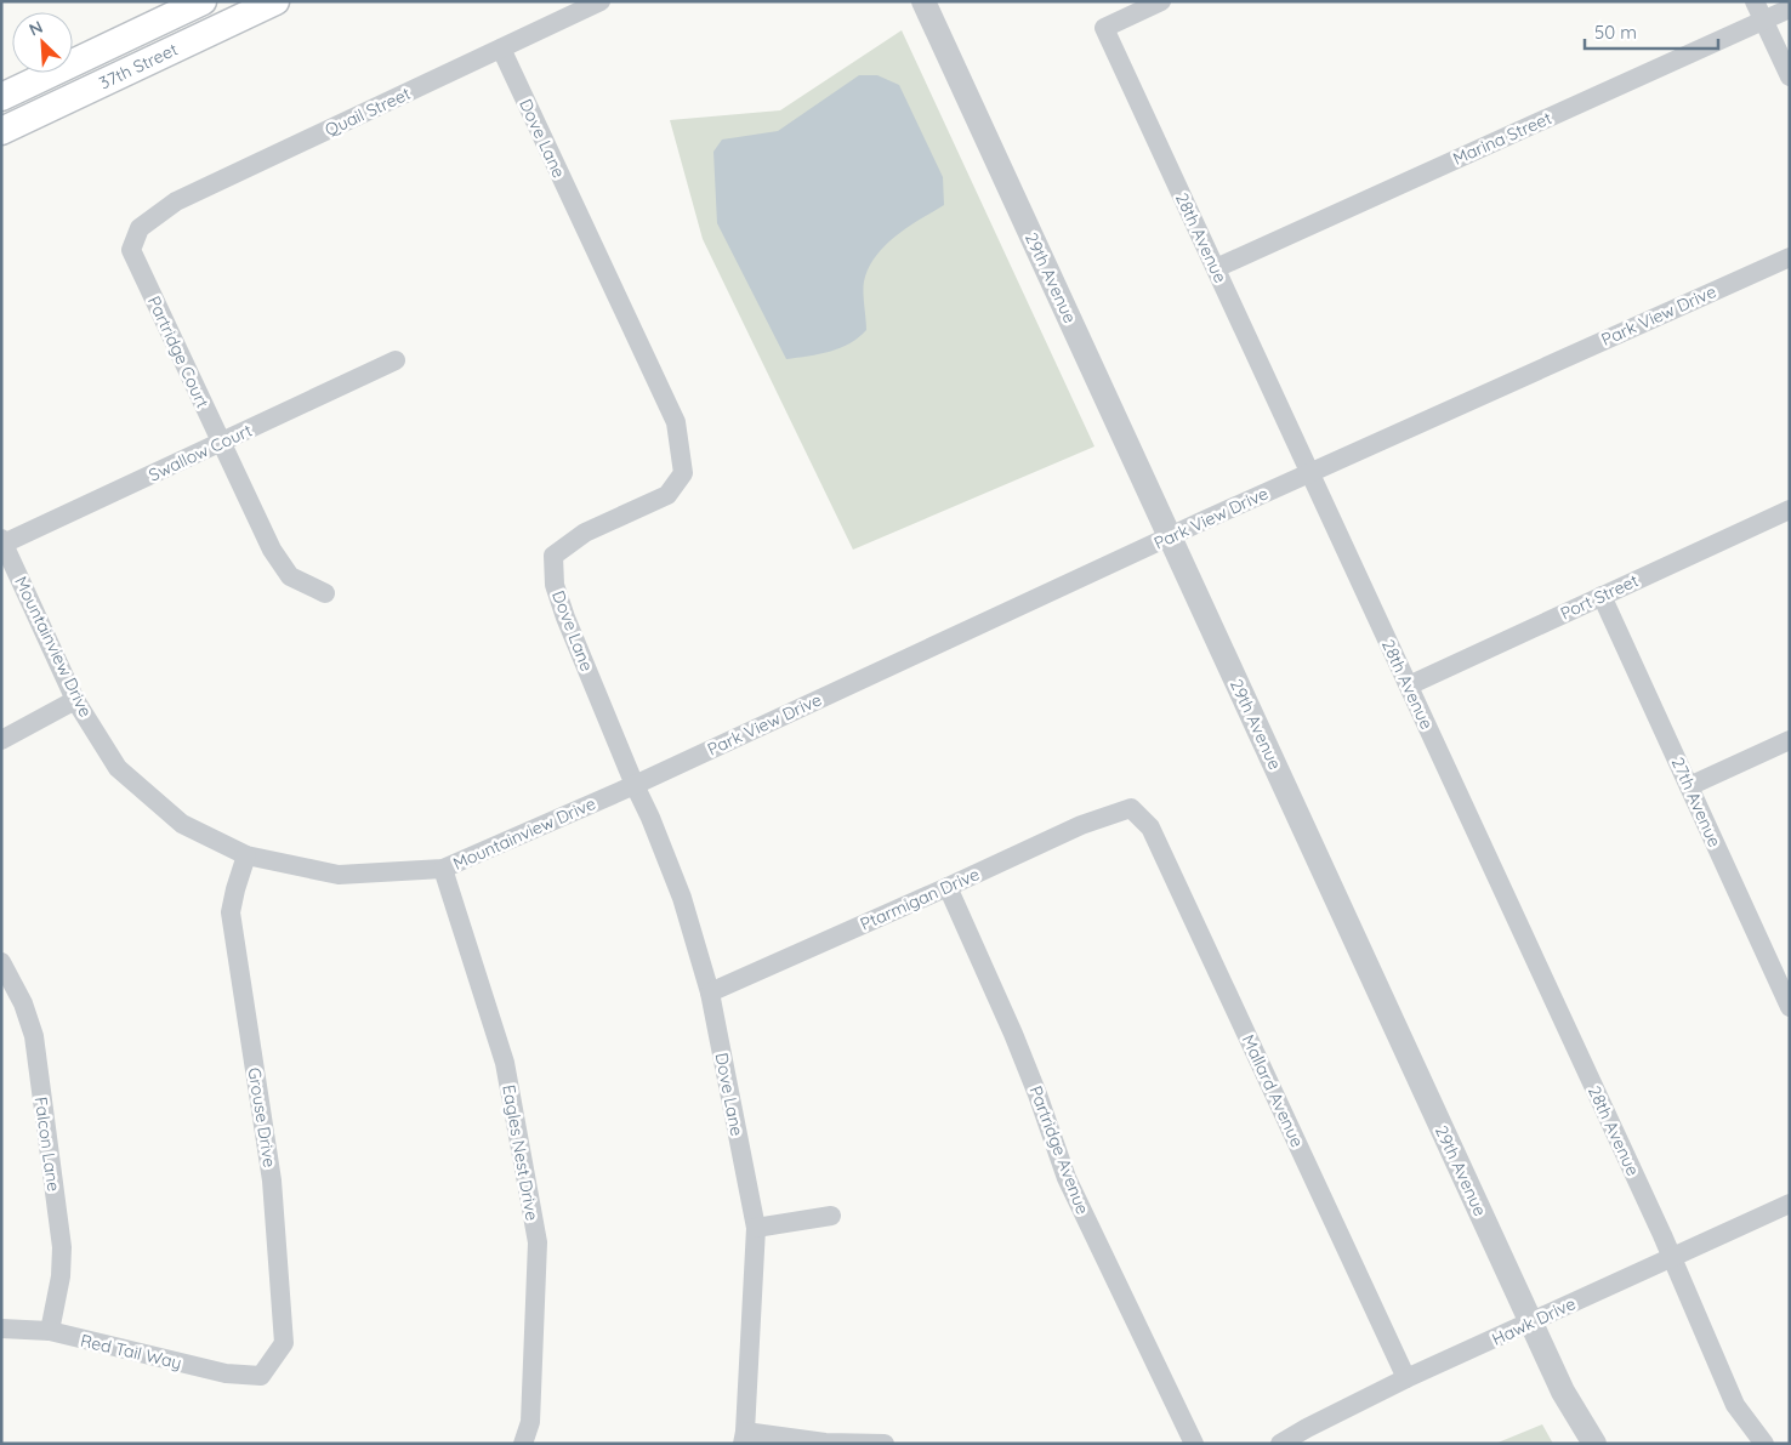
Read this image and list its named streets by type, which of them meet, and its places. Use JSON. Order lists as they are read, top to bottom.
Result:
{
  "streets": {
    "main road": ["37th Street"],
    "street": [
      "Quail Street",
      "Dove Lane",
      "Marina Street",
      "28th Avenue",
      "29th Avenue",
      "Park View Drive",
      "Partridge Court",
      "Swallow Court",
      "Port Street",
      "Mountainview Drive",
      "27th Avenue",
      "Ptarmigan Drive",
      "Mallard Avenue",
      "Grouse Drive",
      "Falcon Lane",
      "Partridge Avenue",
      "Eagles Nest Drive",
      "Hawk Drive",
      "Red Tail Way"
    ]
  },
  "crossings": [
    ["Quail Street", "Dove Lane"],
    ["Quail Street", "Partridge Court"],
    ["Dove Lane", "Park View Drive"],
    ["Dove Lane", "Mountainview Drive"],
    ["Dove Lane", "Ptarmigan Drive"],
    ["Marina Street", "28th Avenue"],
    ["28th Avenue", "Park View Drive"],
    ["28th Avenue", "Port Street"],
    ["28th Avenue", "Hawk Drive"],
    ["29th Avenue", "Park View Drive"],
    ["29th Avenue", "Hawk Drive"],
    ["Park View Drive", "Mountainview Drive"],
    ["Partridge Court", "Swallow Court"],
    ["Swallow Court", "Mountainview Drive"],
    ["Port Street", "27th Avenue"],
    ["Mountainview Drive", "Grouse Drive"],
    ["Mountainview Drive", "Eagles Nest Drive"],
    ["Ptarmigan Drive", "Mallard Avenue"],
    ["Ptarmigan Drive", "Partridge Avenue"],
    ["Mallard Avenue", "Hawk Drive"],
    ["Grouse Drive", "Red Tail Way"],
    ["Falcon Lane", "Red Tail Way"]
  ],
  "scale_bar": "50 m",
  "north": "top left"
}
